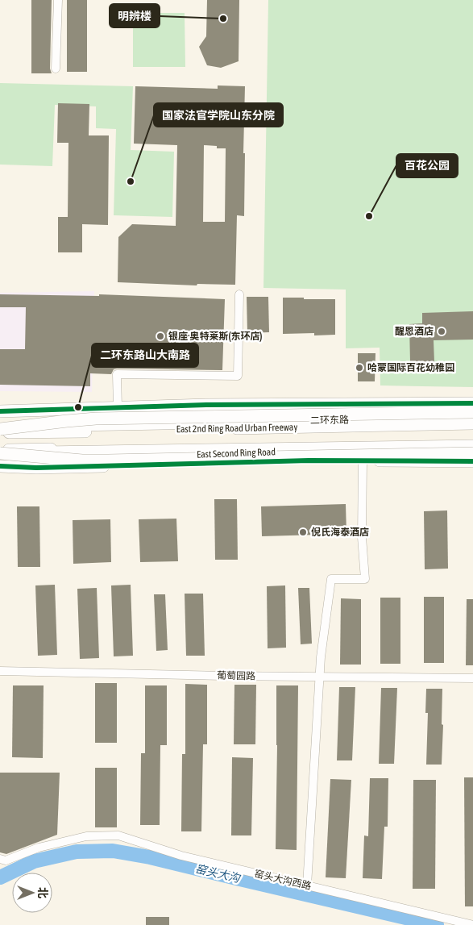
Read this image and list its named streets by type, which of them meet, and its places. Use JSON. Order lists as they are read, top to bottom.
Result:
{
  "streets": {
    "highway": ["二环东路", "East 2nd Ring Road Urban Freeway", "East Second Ring Road"],
    "street": ["葡萄园路", "窑头大沟西路"]
  },
  "water": ["窑头大沟"],
  "places": [
    "明辨楼",
    "国家法官学院山东分院",
    "百花公园",
    "醒恩酒店",
    "银座·奥特莱斯(东环店)",
    "哈蒙国际百花幼稚园",
    "二环东路山大南路",
    "倪氏海泰酒店"
  ],
  "north": "right"
}
